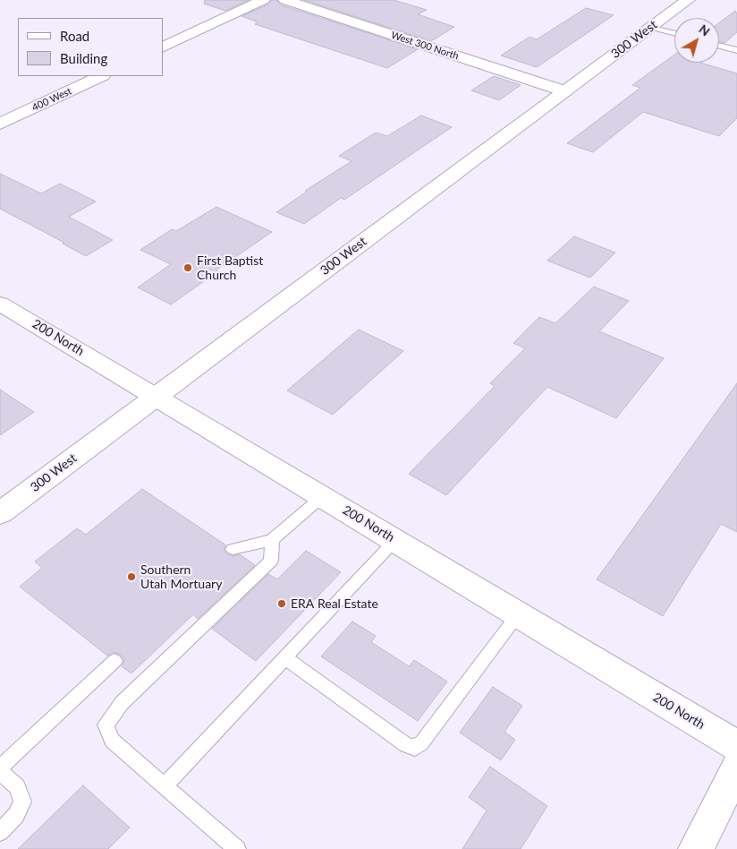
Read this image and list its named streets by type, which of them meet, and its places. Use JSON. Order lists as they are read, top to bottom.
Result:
{
  "streets": {
    "street": [
      "300 West",
      "West 300 North",
      "400 West",
      "200 North"
    ]
  },
  "crossings": [
    ["300 West", "West 300 North"],
    ["300 West", "200 North"]
  ],
  "places": ["First Baptist Church", "Southern Utah Mortuary", "ERA Real Estate"],
  "legend": ["Road", "Building"],
  "north": "top right"
}
